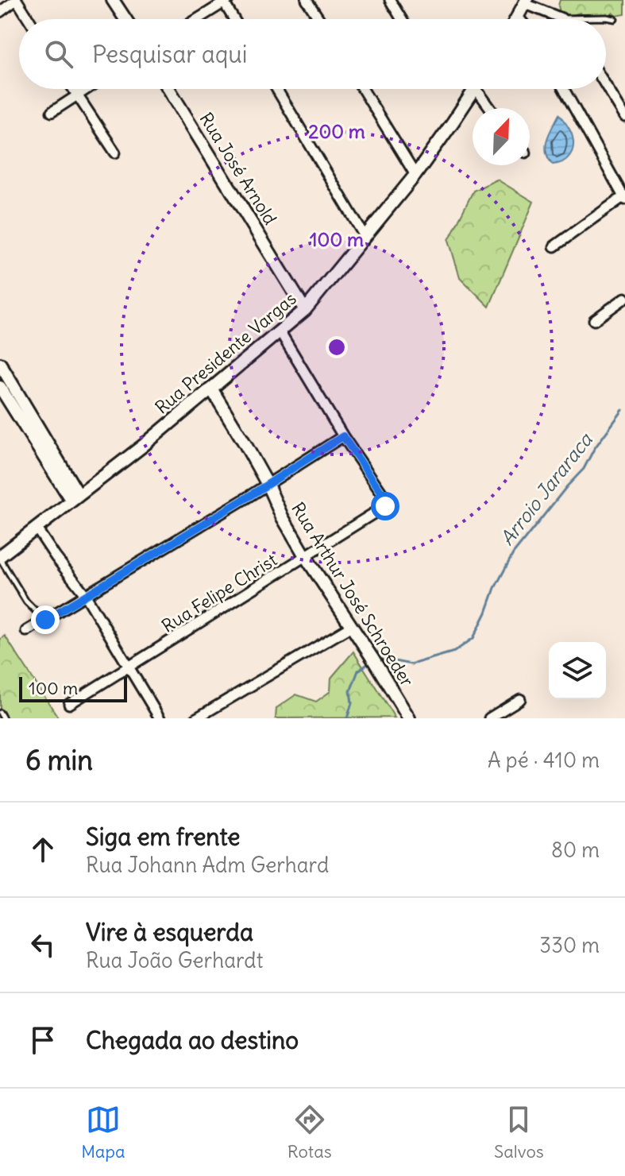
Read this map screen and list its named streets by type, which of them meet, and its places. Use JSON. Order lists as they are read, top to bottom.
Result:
{
  "streets": {
    "street": [
      "Rua José Arnold",
      "Rua Presidente Vargas",
      "Rua Felipe Christ",
      "Rua Arthur José Schroeder"
    ]
  },
  "crossings": [
    ["Rua José Arnold", "Rua Presidente Vargas"],
    ["Rua Presidente Vargas", "Rua Arthur José Schroeder"],
    ["Rua Felipe Christ", "Rua Arthur José Schroeder"]
  ],
  "water": ["Arroio Jararaca"],
  "scale_bar": "100 m",
  "north": "top right",
  "page": {
    "search": "Pesquisar aqui",
    "scale": "100 m",
    "heading": ["6 min", "A pé · 410 m"],
    "list": [
      ["Siga em frente", "Rua Johann Adm Gerhard", "80 m"],
      ["Vire à esquerda", "Rua João Gerhardt", "330 m"],
      "Chegada ao destino"
    ],
    "nav": ["Mapa", "Rotas", "Salvos"]
  },
  "rings": ["200 m", "100 m"]
}
